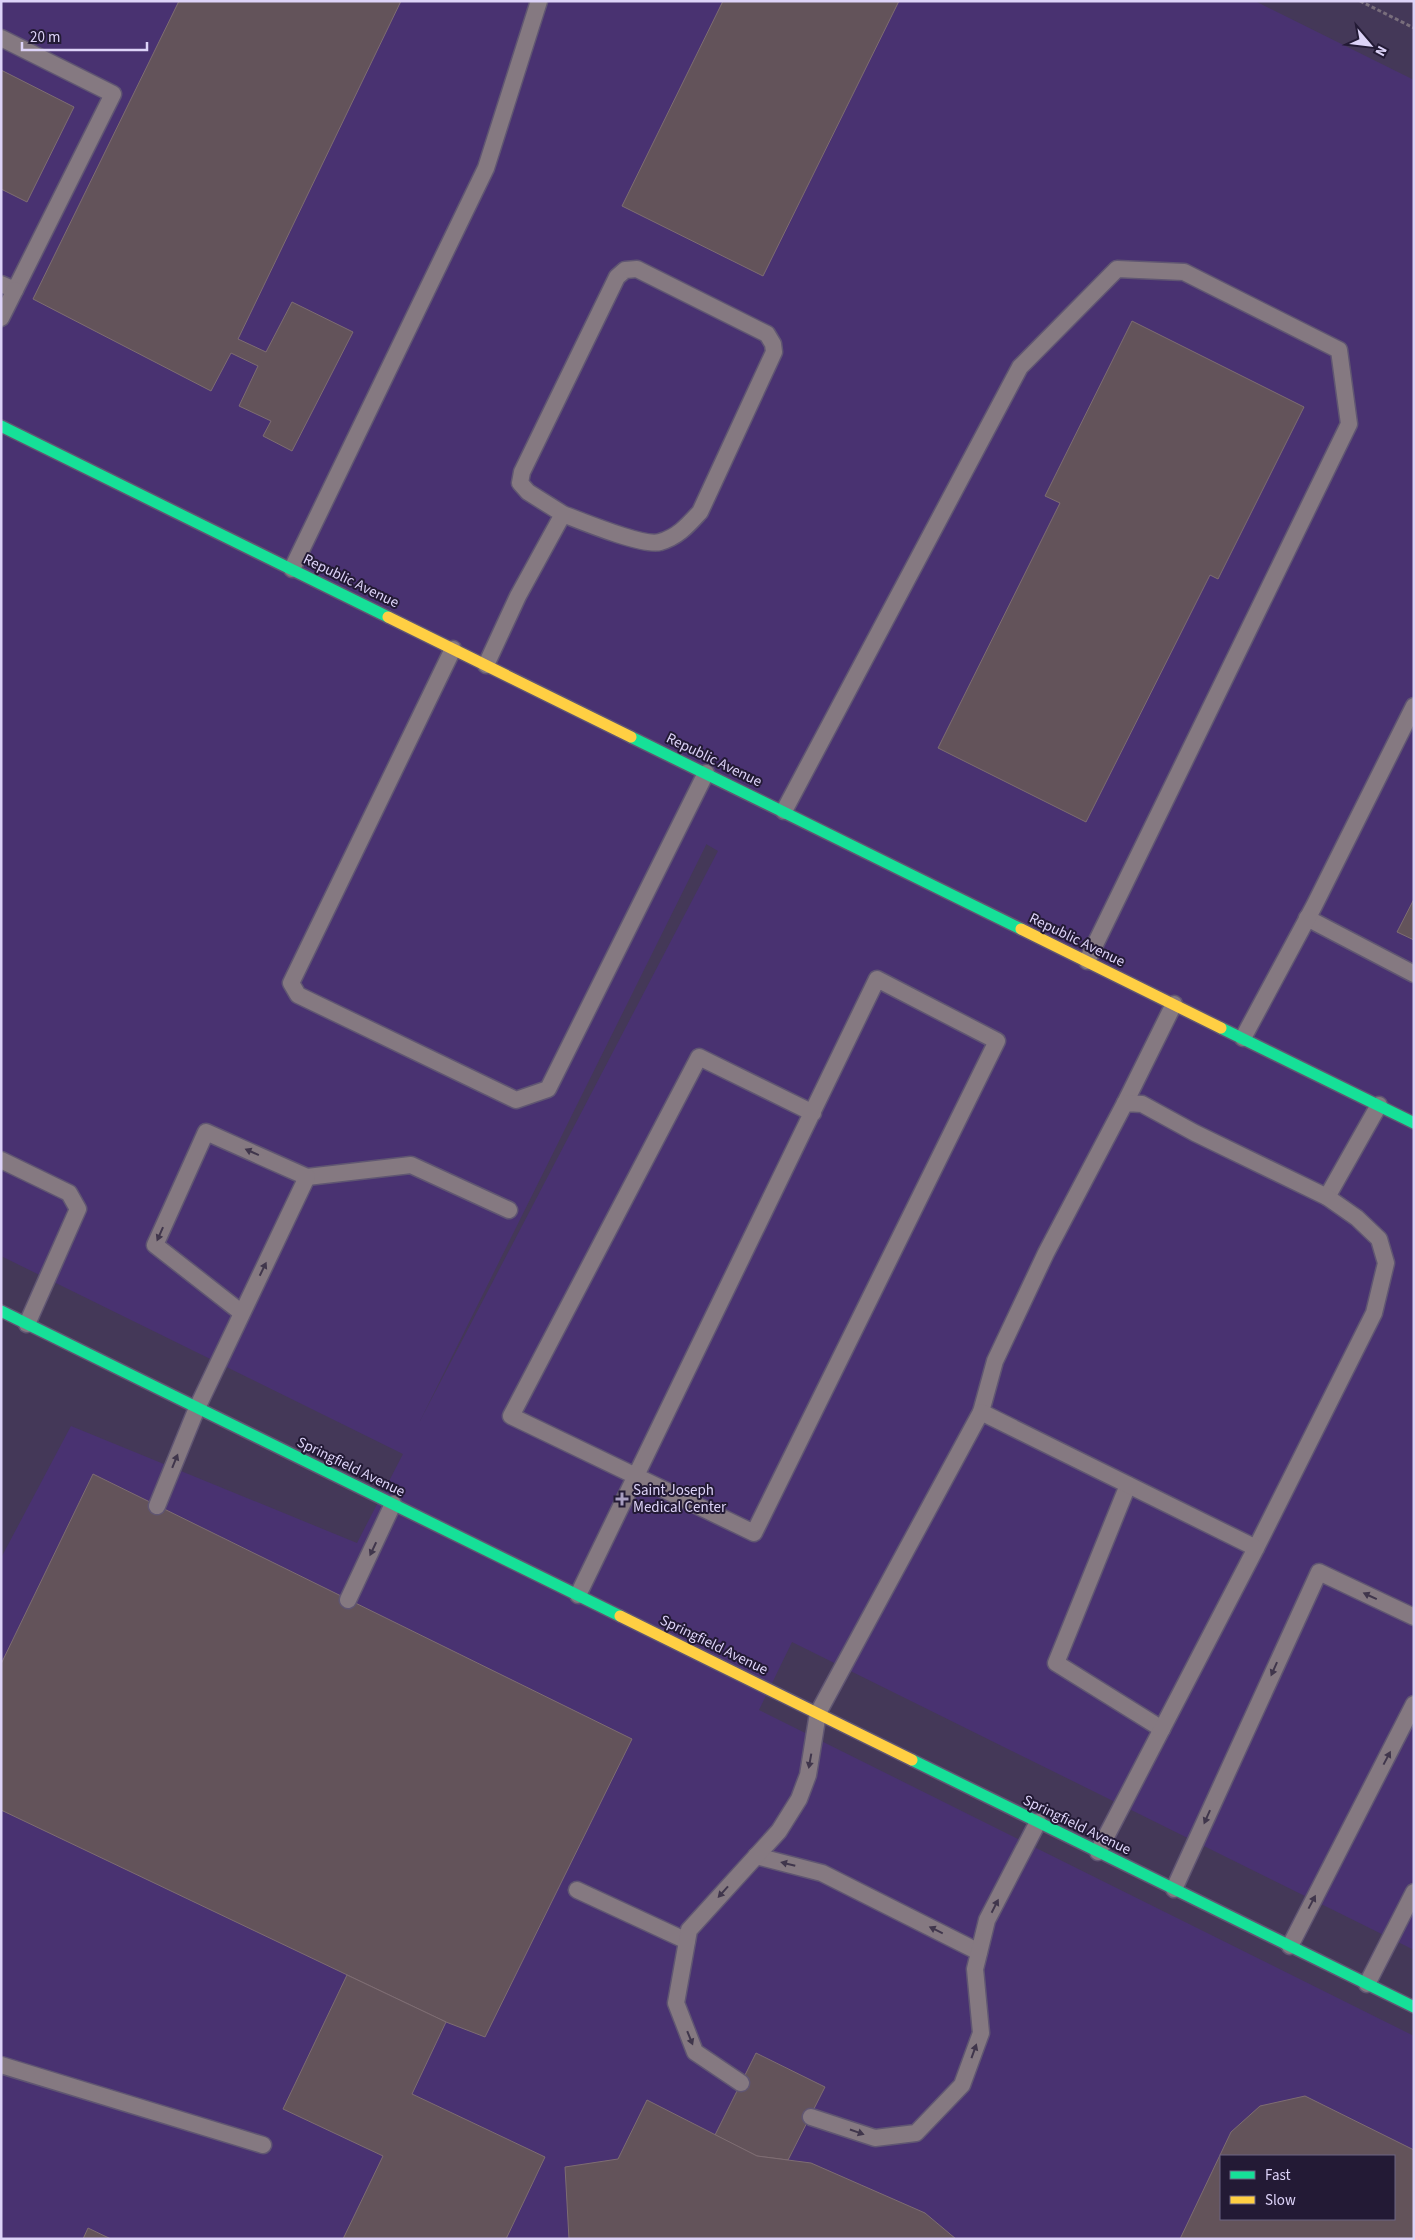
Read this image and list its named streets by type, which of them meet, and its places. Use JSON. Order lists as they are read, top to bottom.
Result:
{
  "streets": {
    "street": ["Republic Avenue", "Springfield Avenue"]
  },
  "places": {
    "health": ["Saint Joseph Medical Center"]
  },
  "legend": ["Fast", "Slow"],
  "scale_bar": "20 m",
  "north": "bottom right"
}
